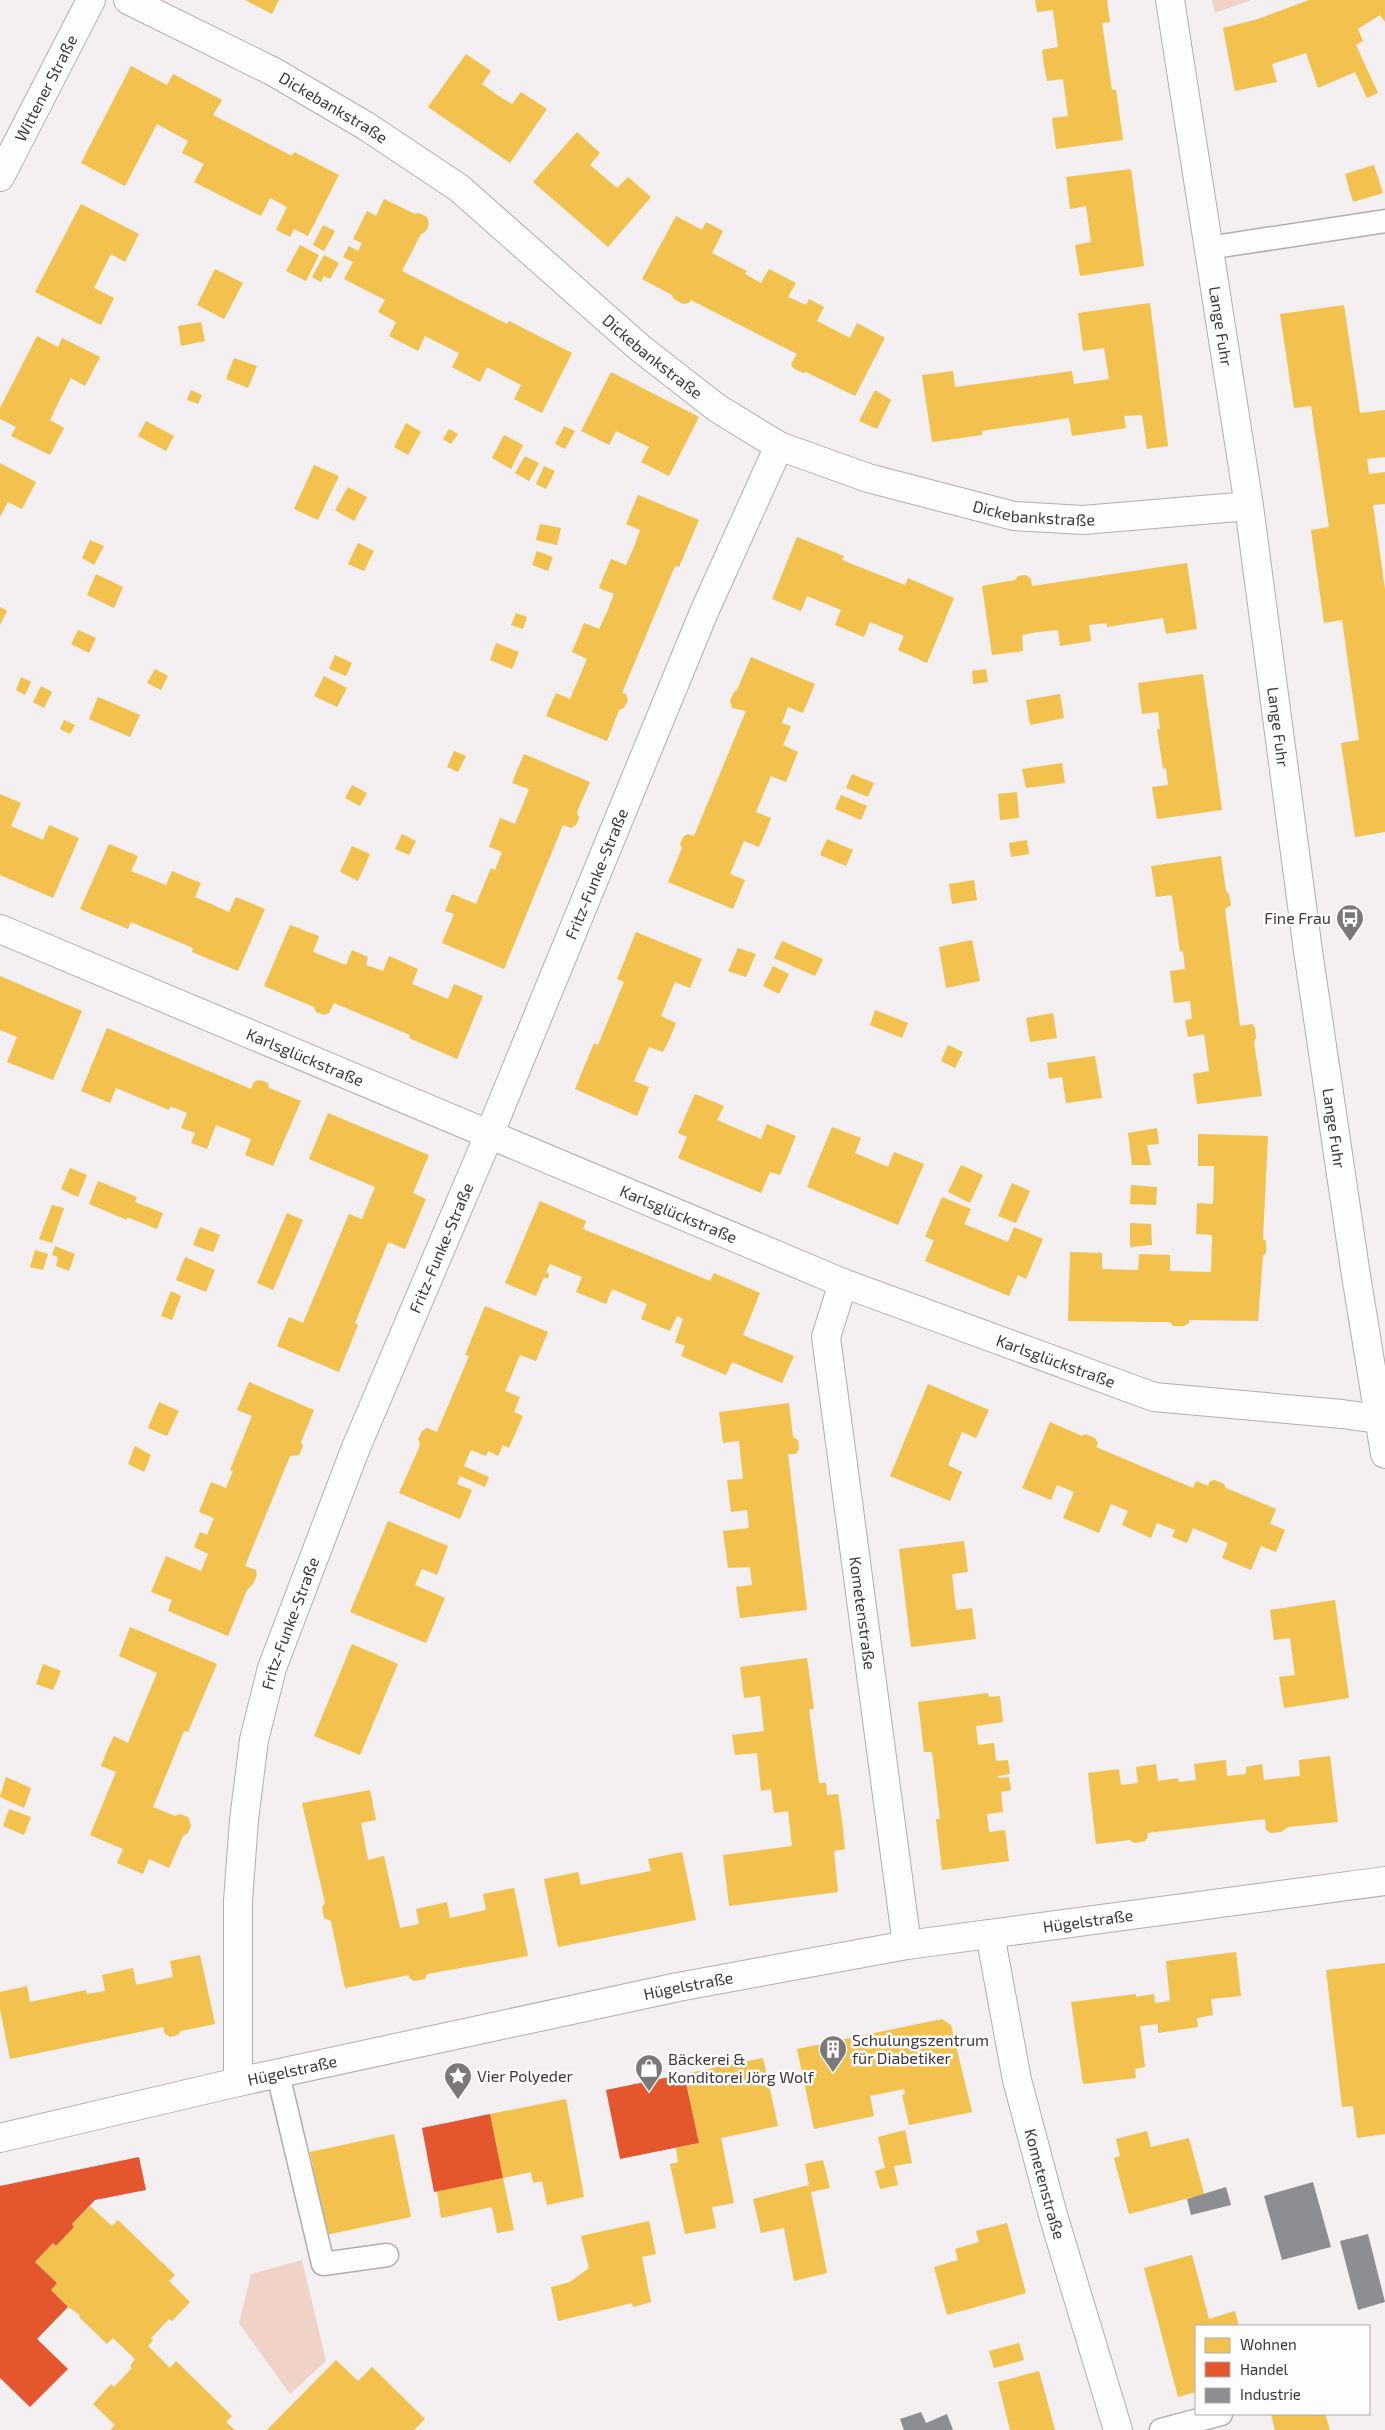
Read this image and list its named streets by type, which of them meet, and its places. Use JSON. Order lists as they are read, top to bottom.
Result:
{
  "streets": {
    "street": [
      "Wittener Straße",
      "Dickebankstraße",
      "Lange Fuhr",
      "Fritz-Funke-Straße",
      "Karlsglückstraße",
      "Kometenstraße",
      "Hügelstraße"
    ]
  },
  "crossings": [
    ["Dickebankstraße", "Lange Fuhr"],
    ["Dickebankstraße", "Fritz-Funke-Straße"],
    ["Lange Fuhr", "Karlsglückstraße"],
    ["Fritz-Funke-Straße", "Karlsglückstraße"],
    ["Fritz-Funke-Straße", "Hügelstraße"],
    ["Karlsglückstraße", "Kometenstraße"],
    ["Kometenstraße", "Hügelstraße"]
  ],
  "places": {
    "bus stop": ["Fine Frau"],
    "building": ["Schulungszentrum für Diabetiker"],
    "shop": ["Bäckerei & Konditorei Jörg Wolf"],
    "place": ["Vier Polyeder"]
  },
  "legend": ["Wohnen", "Handel", "Industrie"]
}
